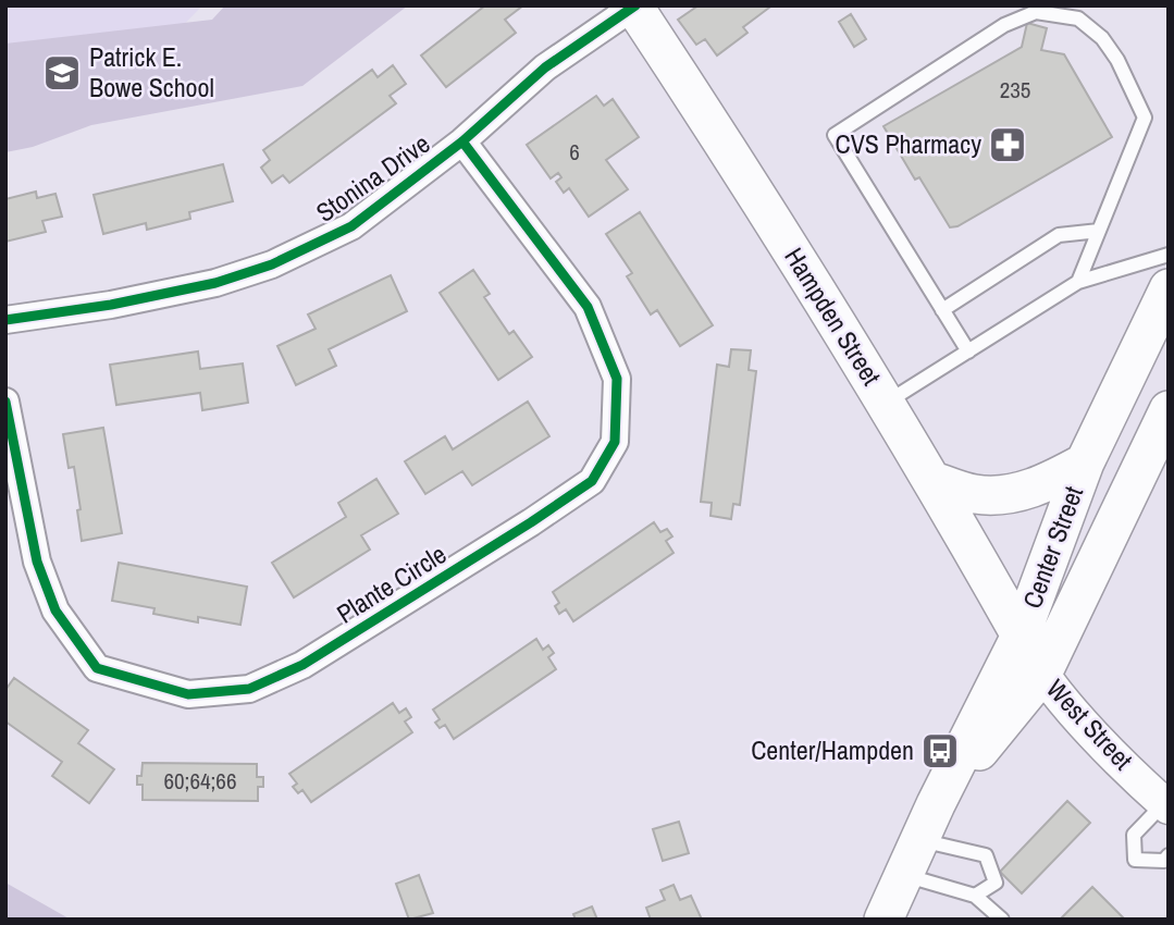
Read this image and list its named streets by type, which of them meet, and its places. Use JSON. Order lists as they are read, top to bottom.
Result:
{
  "streets": {
    "main road": ["Hampden Street", "Center Street"],
    "street": ["Stonina Drive", "Plante Circle", "West Street"]
  },
  "crossings": [
    ["Stonina Drive", "Hampden Street"],
    ["Stonina Drive", "Plante Circle"],
    ["Hampden Street", "Center Street"],
    ["Hampden Street", "West Street"],
    ["Center Street", "West Street"]
  ],
  "places": {
    "school or university": ["Patrick E. Bowe School"],
    "pharmacy": ["CVS Pharmacy"],
    "bus stop": ["Center/Hampden"]
  },
  "house_numbers": ["235", "6", "60;64;66"]
}
